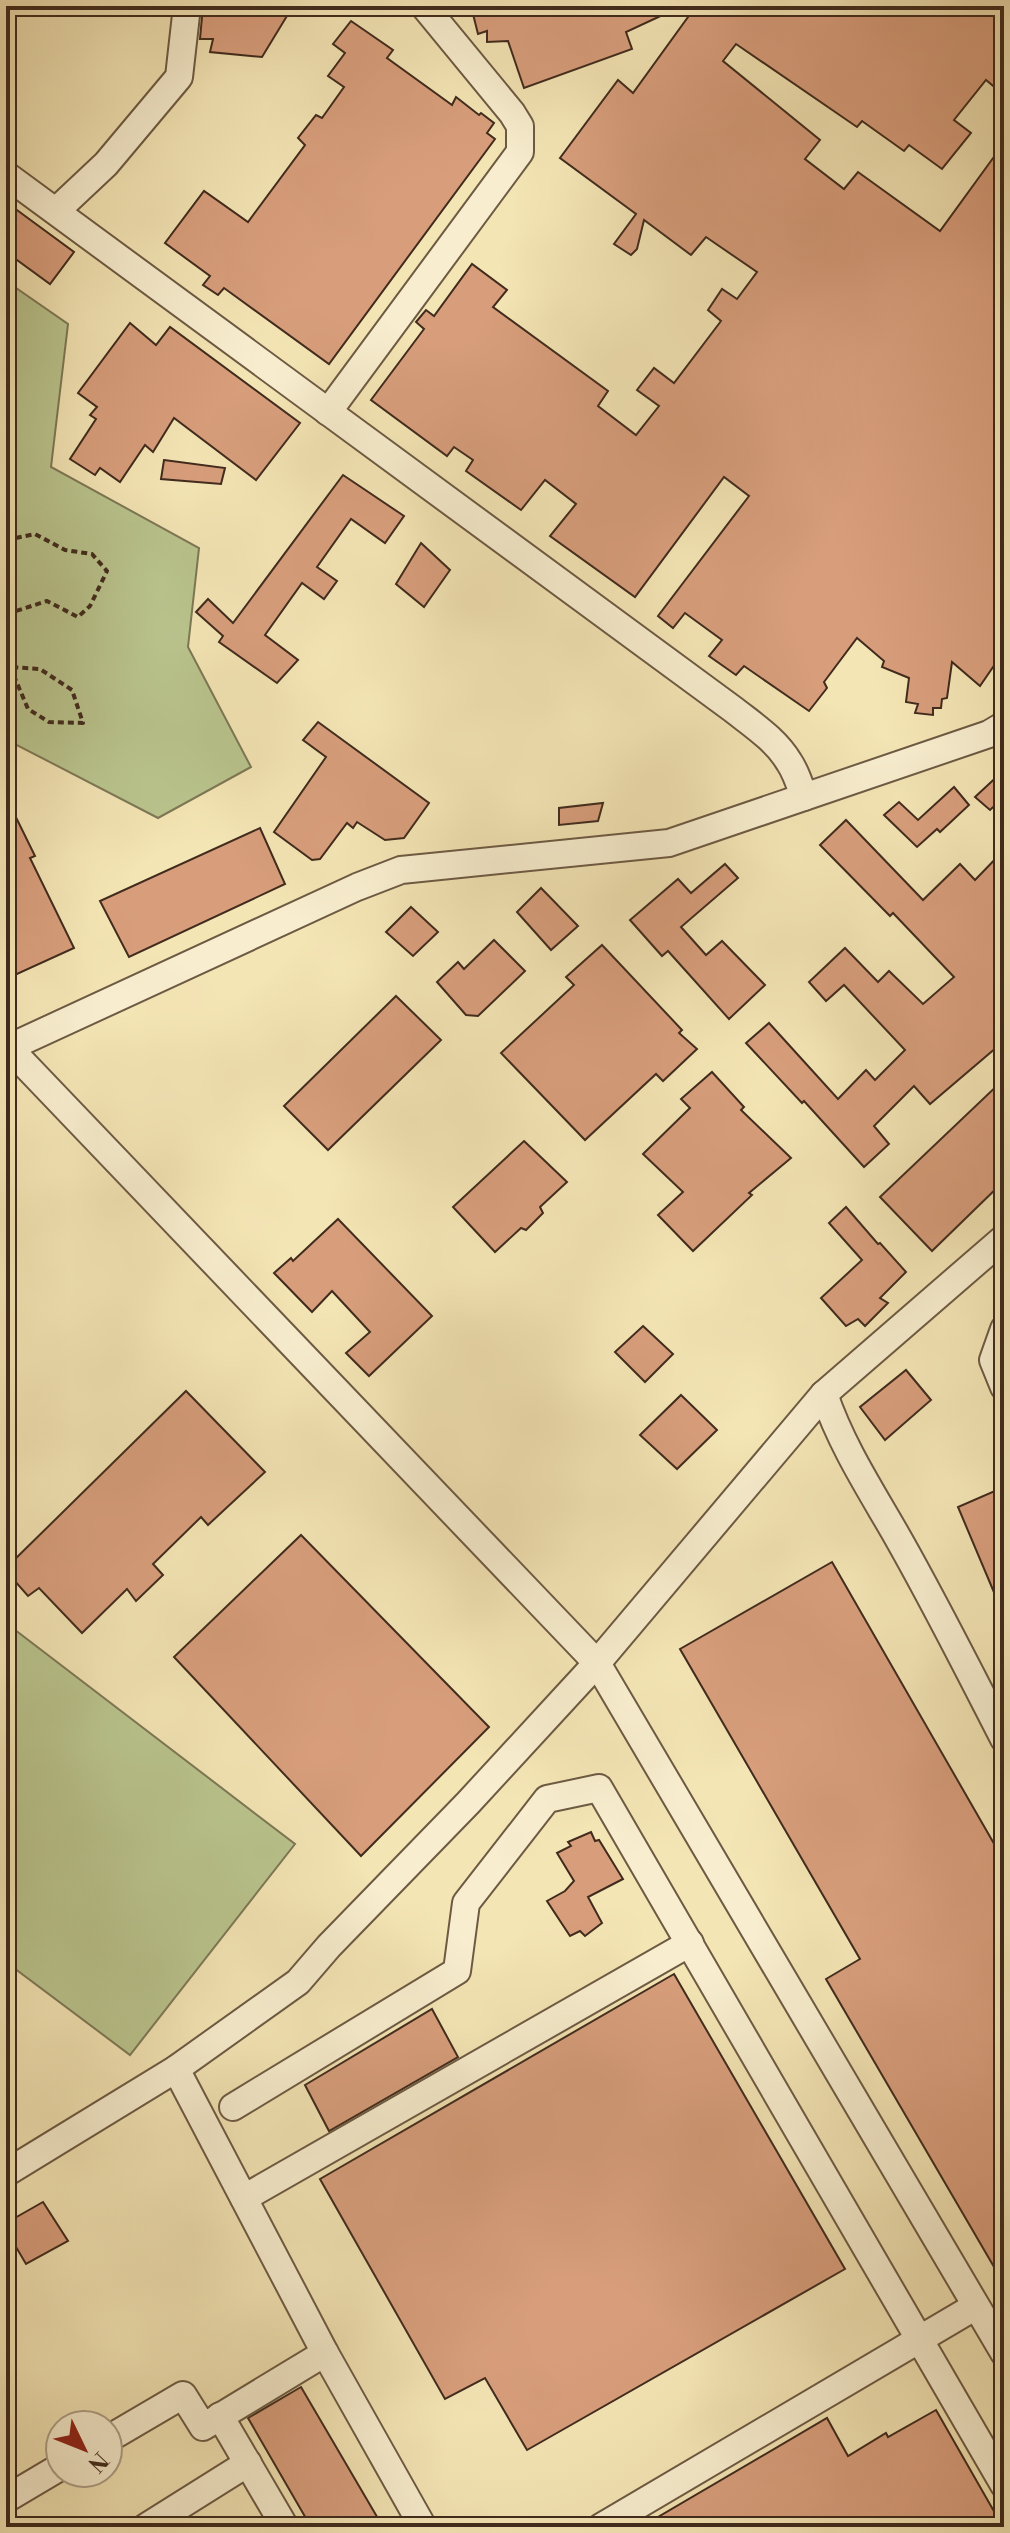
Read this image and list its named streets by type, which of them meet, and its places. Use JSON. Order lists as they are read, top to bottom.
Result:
{
  "north": "bottom right"
}
